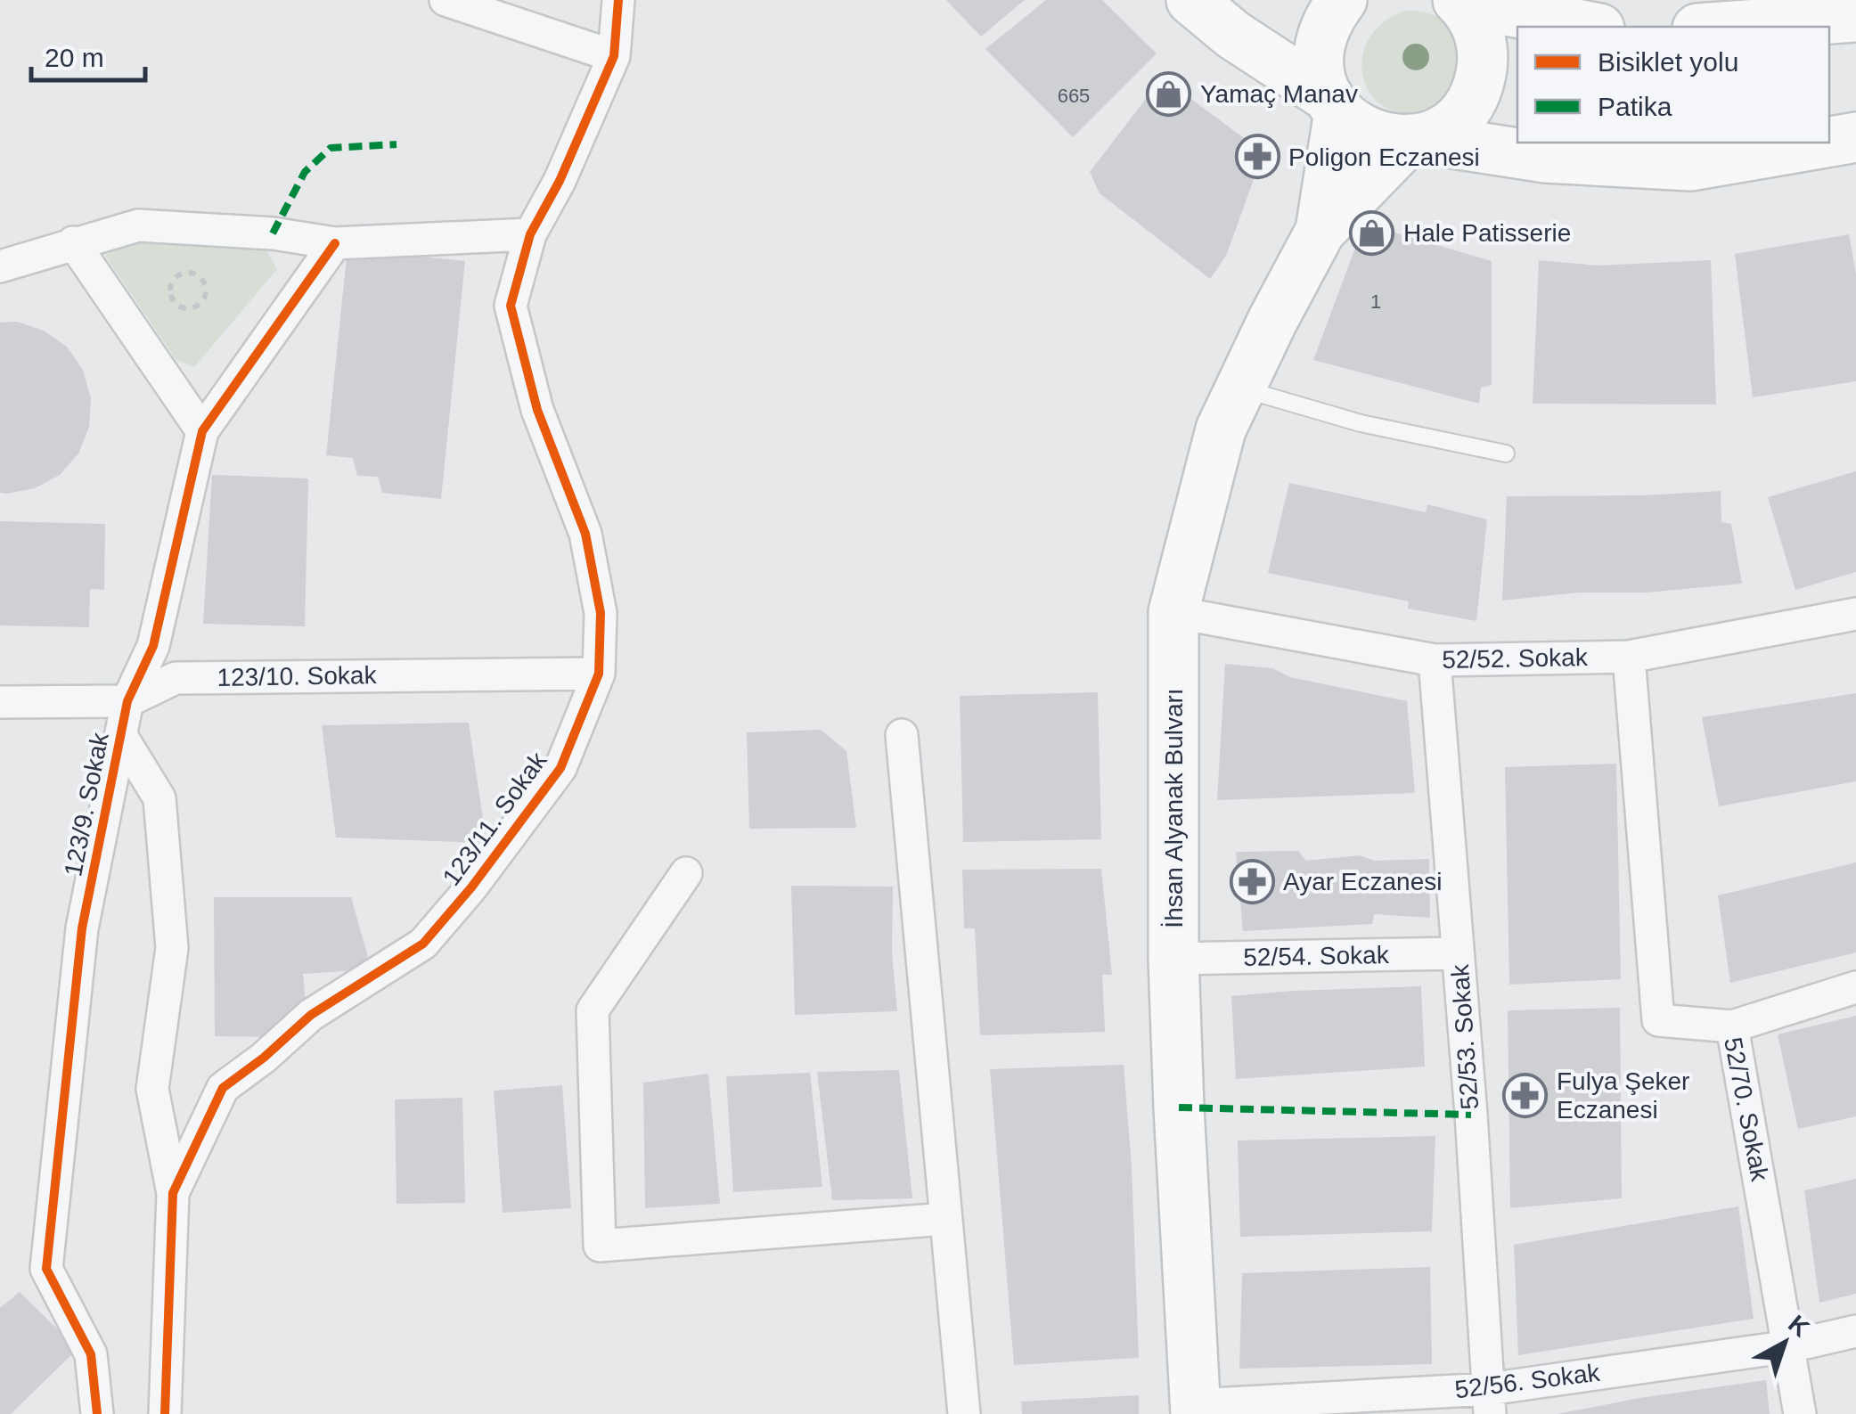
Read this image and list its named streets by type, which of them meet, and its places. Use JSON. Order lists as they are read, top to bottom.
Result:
{
  "streets": {
    "main road": ["İhsan Alyanak Bulvarı"],
    "street": [
      "52/52. Sokak",
      "123/10. Sokak",
      "123/9. Sokak",
      "123/11. Sokak",
      "52/54. Sokak",
      "52/53. Sokak",
      "52/70. Sokak",
      "52/56. Sokak"
    ]
  },
  "crossings": [
    ["52/52. Sokak", "İhsan Alyanak Bulvarı"],
    ["52/52. Sokak", "52/53. Sokak"],
    ["52/52. Sokak", "52/70. Sokak"],
    ["123/10. Sokak", "123/9. Sokak"],
    ["123/10. Sokak", "123/11. Sokak"],
    ["İhsan Alyanak Bulvarı", "52/54. Sokak"],
    ["İhsan Alyanak Bulvarı", "52/56. Sokak"],
    ["52/54. Sokak", "52/53. Sokak"],
    ["52/53. Sokak", "52/56. Sokak"],
    ["52/70. Sokak", "52/56. Sokak"]
  ],
  "places": {
    "shop": ["Yamaç Manav", "Hale Patisserie"],
    "pharmacy": ["Poligon Eczanesi", "Ayar Eczanesi", "Fulya Şeker Eczanesi"]
  },
  "house_numbers": ["665", "1"],
  "legend": ["Bisiklet yolu", "Patika"],
  "scale_bar": "20 m",
  "north": "top right"
}
